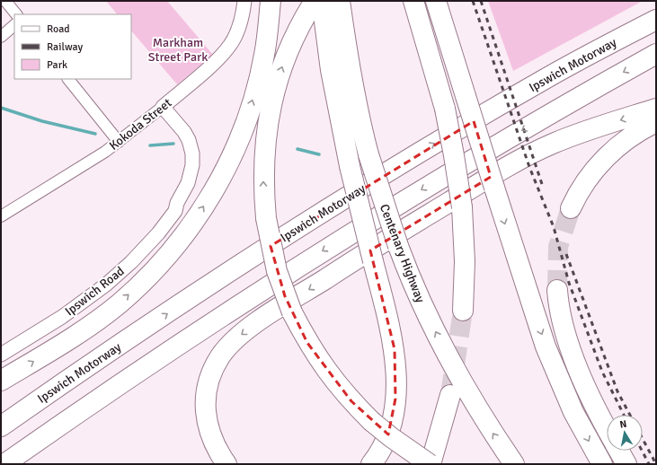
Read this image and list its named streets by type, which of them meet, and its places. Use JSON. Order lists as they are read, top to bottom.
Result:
{
  "streets": {
    "highway": ["Ipswich Motorway", "Centenary Highway"],
    "street": ["Kokoda Street", "Ipswich Road"]
  },
  "crossings": [
    ["Kokoda Street", "Ipswich Road"]
  ],
  "parks": ["Markham Street Park"],
  "legend": ["Road", "Railway", "Park"],
  "north": "top"
}
